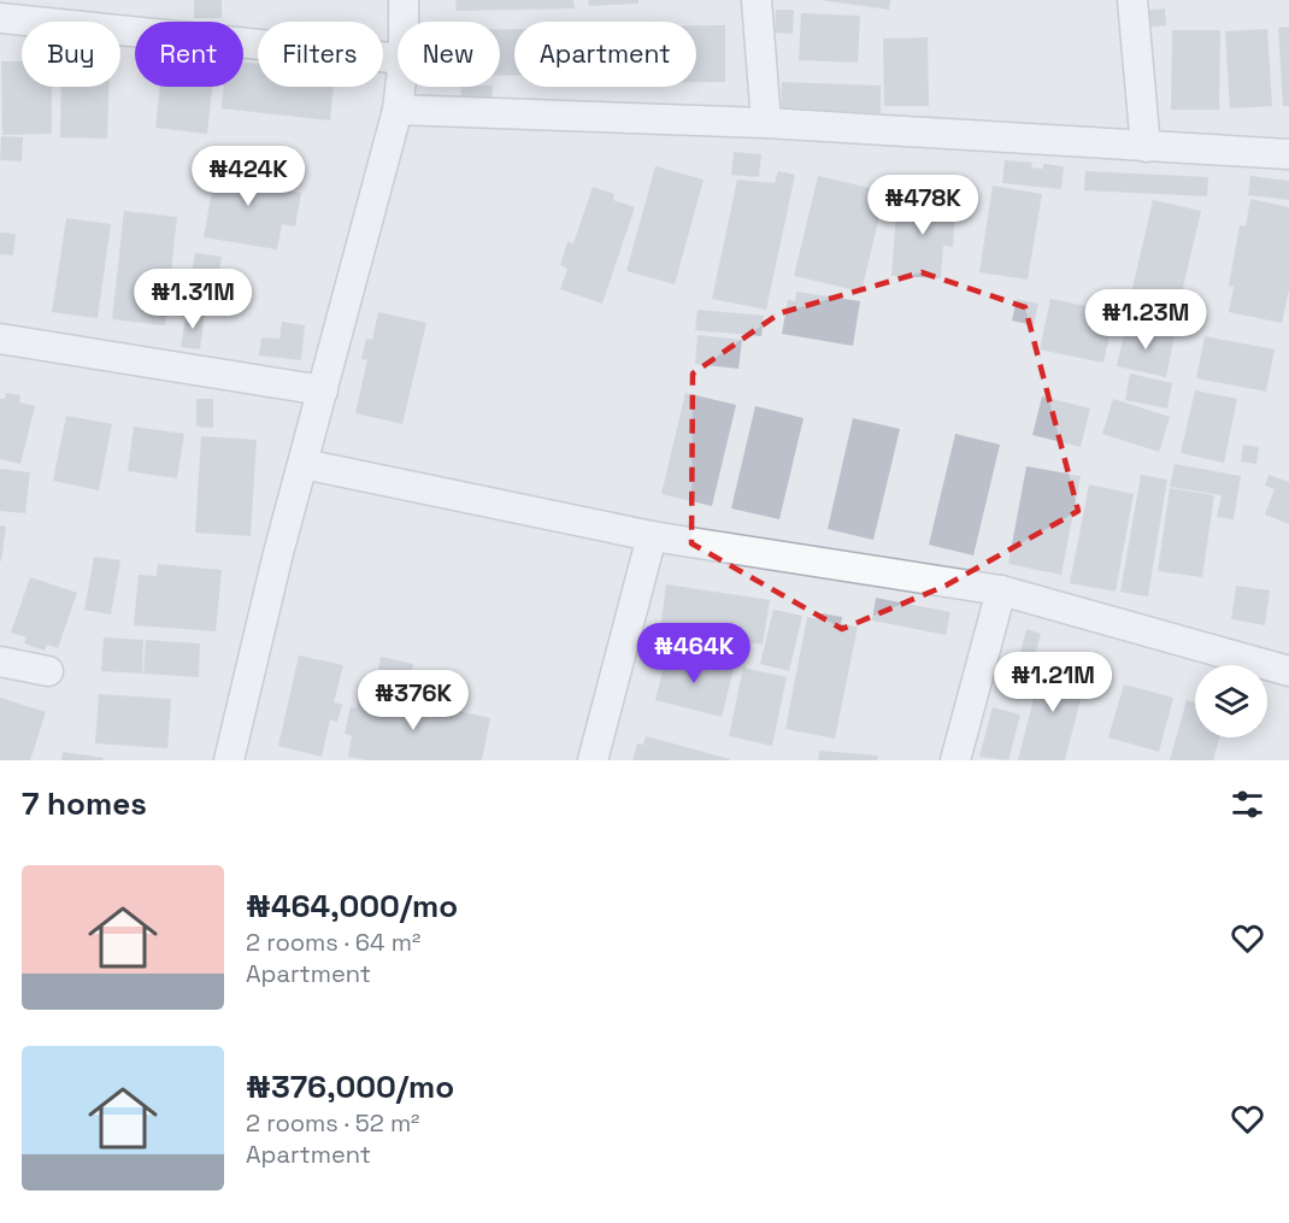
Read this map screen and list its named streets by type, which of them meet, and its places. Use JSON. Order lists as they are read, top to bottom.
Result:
{
  "page": {
    "chip": [
      "Buy",
      "Rent",
      "Filters",
      "New",
      "Apartment"
    ],
    "price": [
      "₦424K",
      "₦478K",
      "₦1.31M",
      "₦1.23M",
      "₦464K",
      "₦1.21M",
      "₦376K"
    ],
    "heading": "7 homes",
    "list": [
      {
        "name": "₦464,000/mo",
        "note": "2 rooms · 64 m² · Apartment"
      },
      {
        "name": "₦376,000/mo",
        "note": "2 rooms · 52 m² · Apartment"
      }
    ]
  }
}
